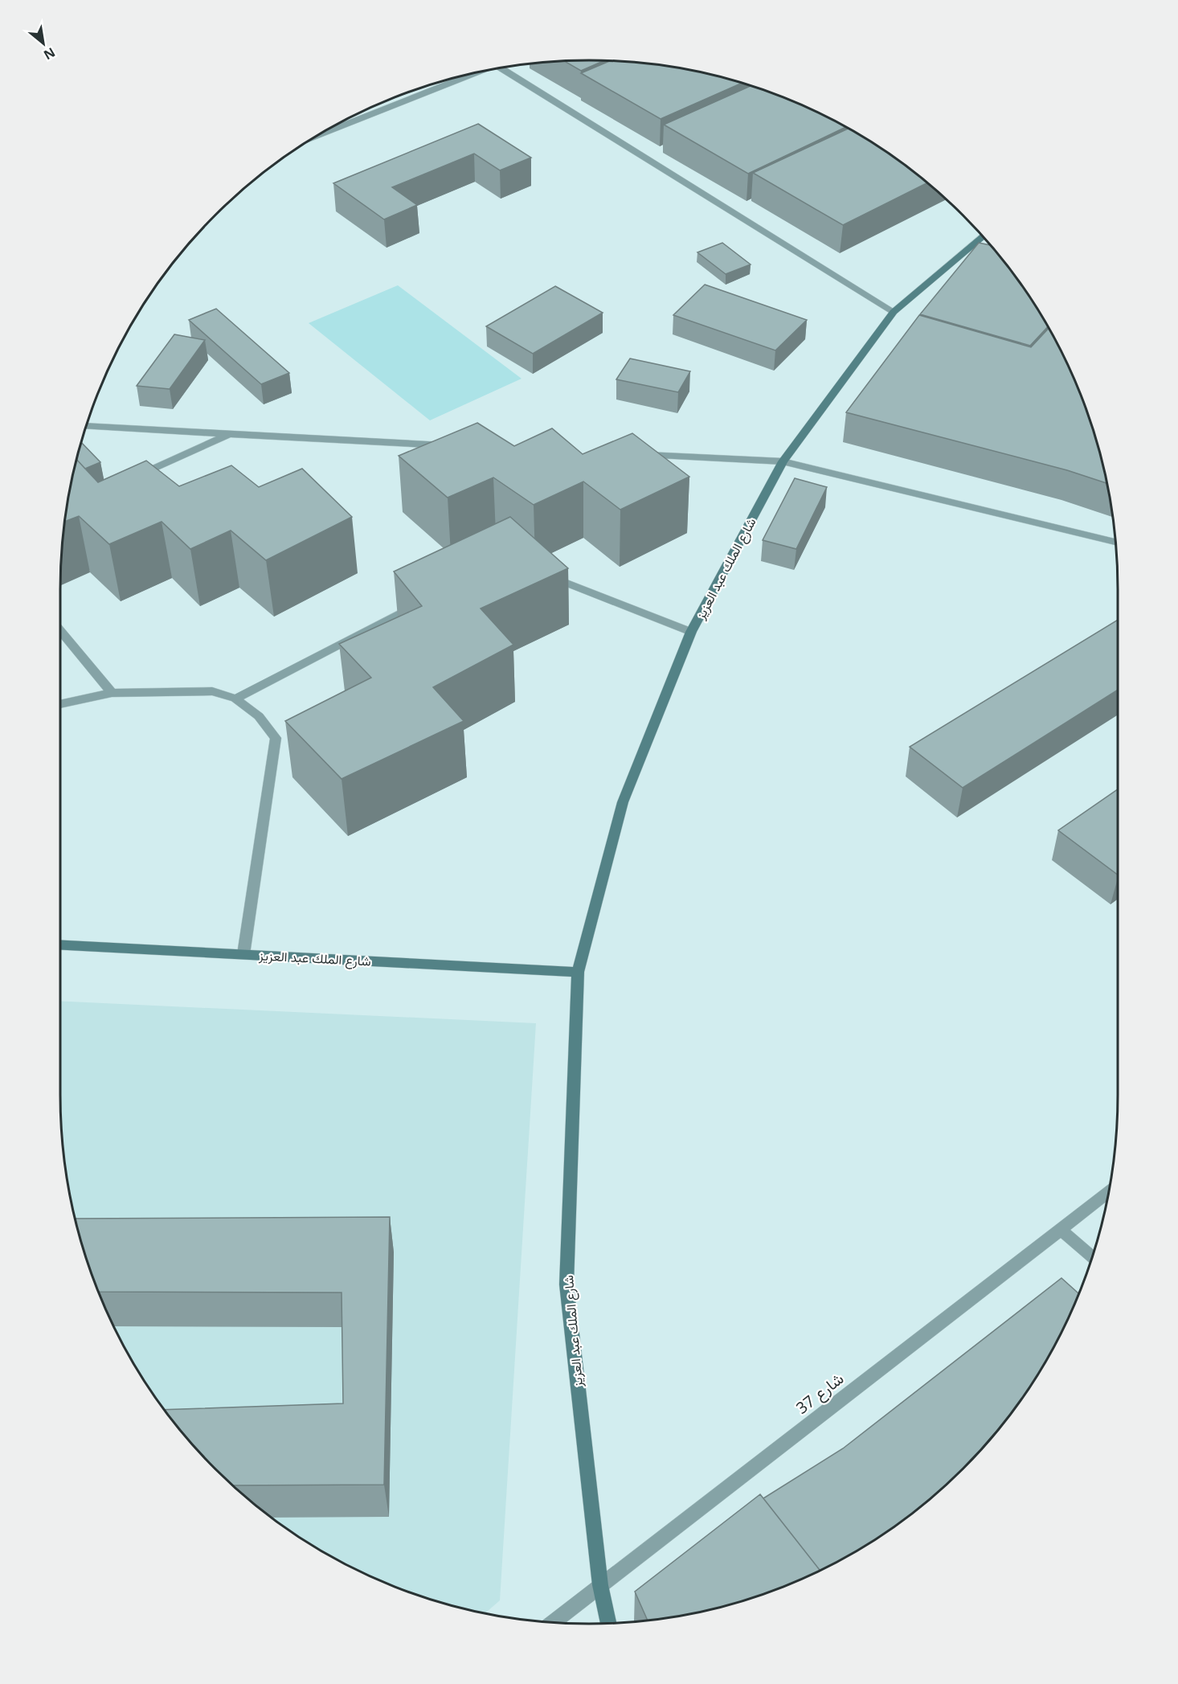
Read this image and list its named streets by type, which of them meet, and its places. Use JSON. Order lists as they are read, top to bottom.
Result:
{
  "streets": {
    "street": ["شارع الملك عبد العزيز", "شارع 37"]
  },
  "crossings": [
    ["شارع الملك عبد العزيز", "شارع 37"]
  ],
  "north": "bottom right"
}
